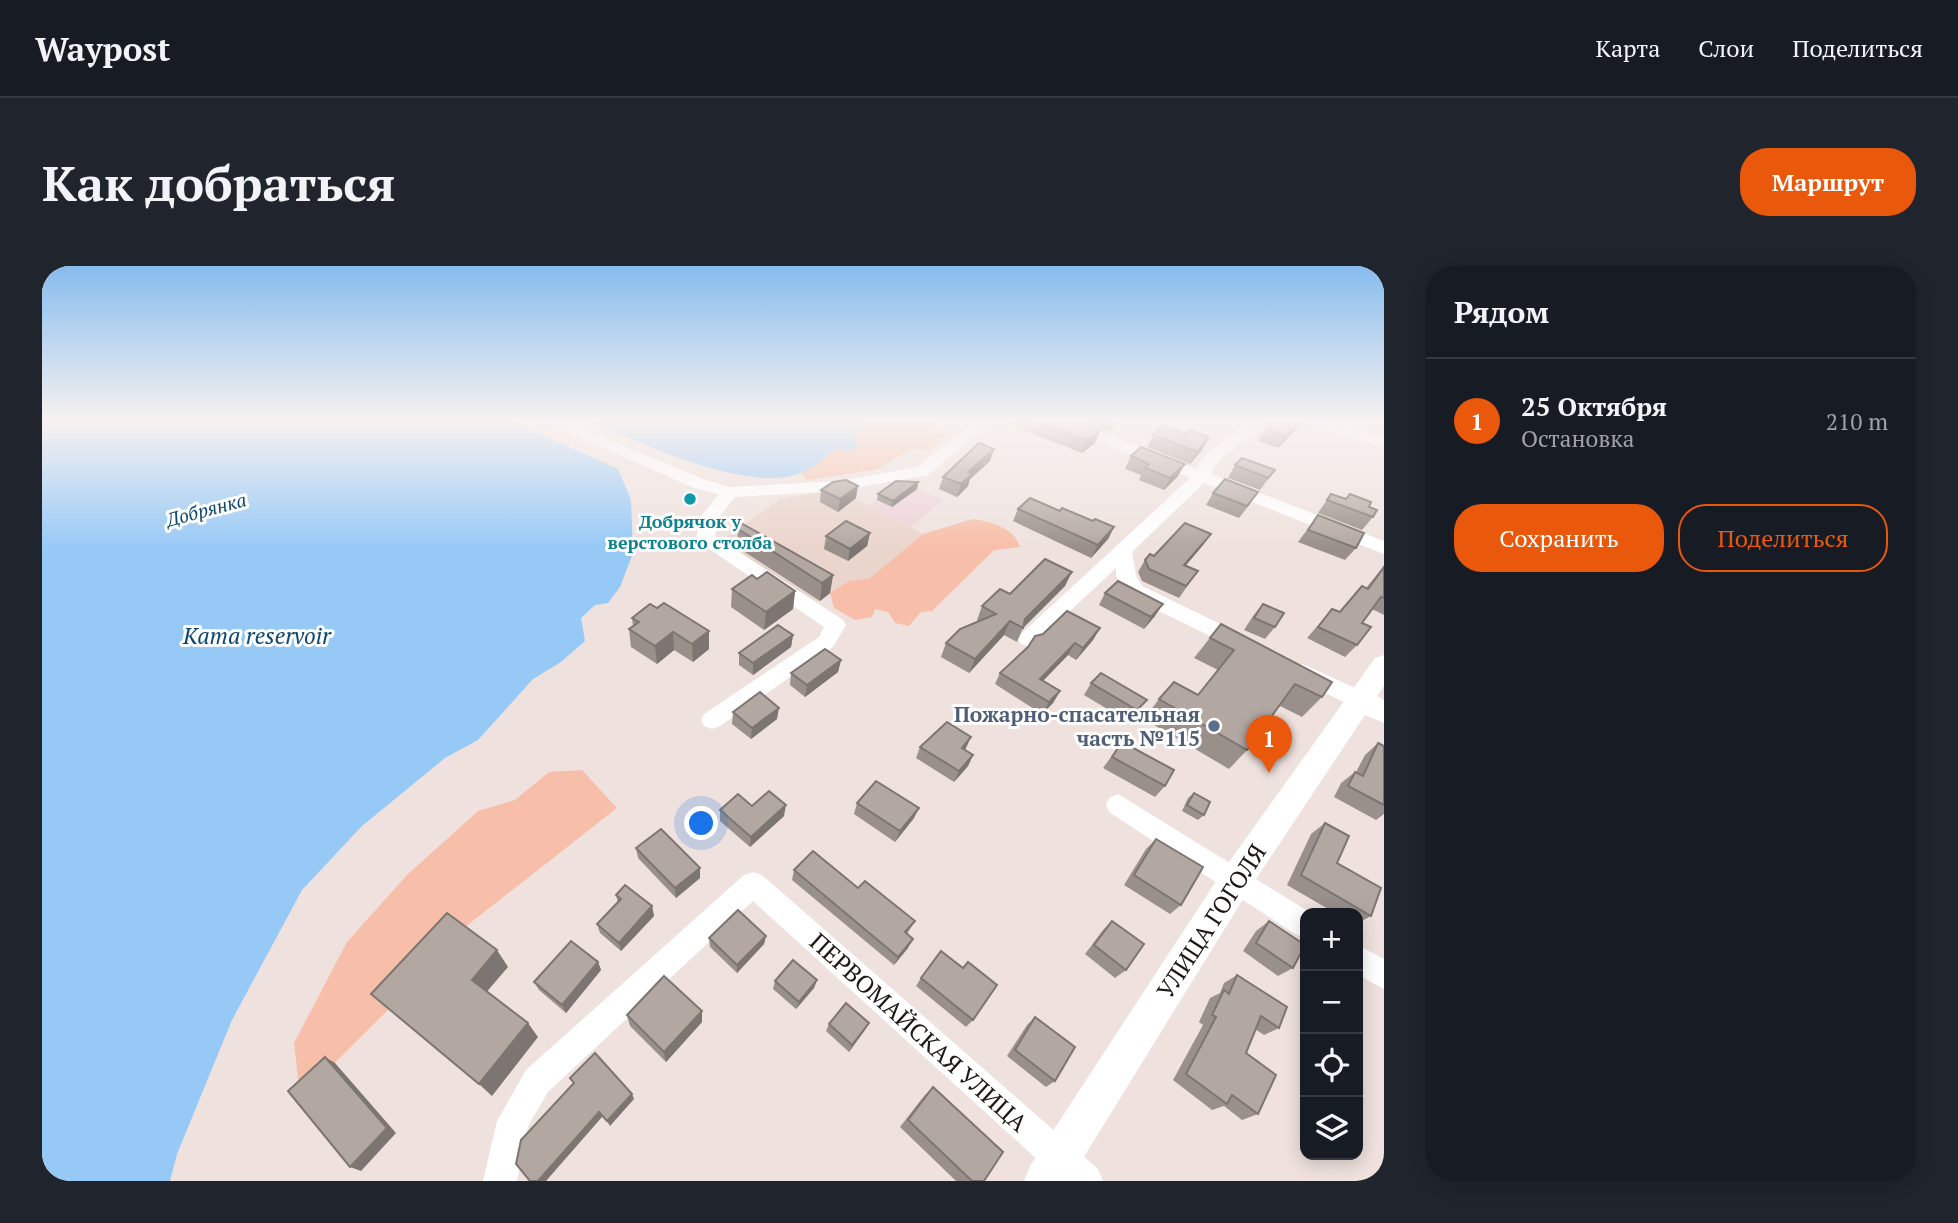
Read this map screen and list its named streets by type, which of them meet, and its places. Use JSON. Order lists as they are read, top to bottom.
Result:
{
  "streets": {
    "main road": ["УЛИЦА ГОГОЛЯ"],
    "street": ["ПЕРВОМАЙСКАЯ УЛИЦА"]
  },
  "crossings": [
    ["УЛИЦА ГОГОЛЯ", "ПЕРВОМАЙСКАЯ УЛИЦА"]
  ],
  "water": ["Добрянка", "Kama reservoir"],
  "places": ["Добрячок у верстового столба", "Пожарно-спасательная часть №115"],
  "page": {
    "header": "Waypost",
    "nav": ["Карта", "Слои", "Поделиться"],
    "buttons": [
      "Маршрут",
      ["Сохранить", "Поделиться"]
    ],
    "title": "Как добраться",
    "heading": "Рядом",
    "list": [
      {
        "mark": "1",
        "name": "25 Октября",
        "note": "Остановка",
        "value": "210 m"
      }
    ],
    "pins": "1",
    "map_buttons": ["+", "−"]
  }
}
